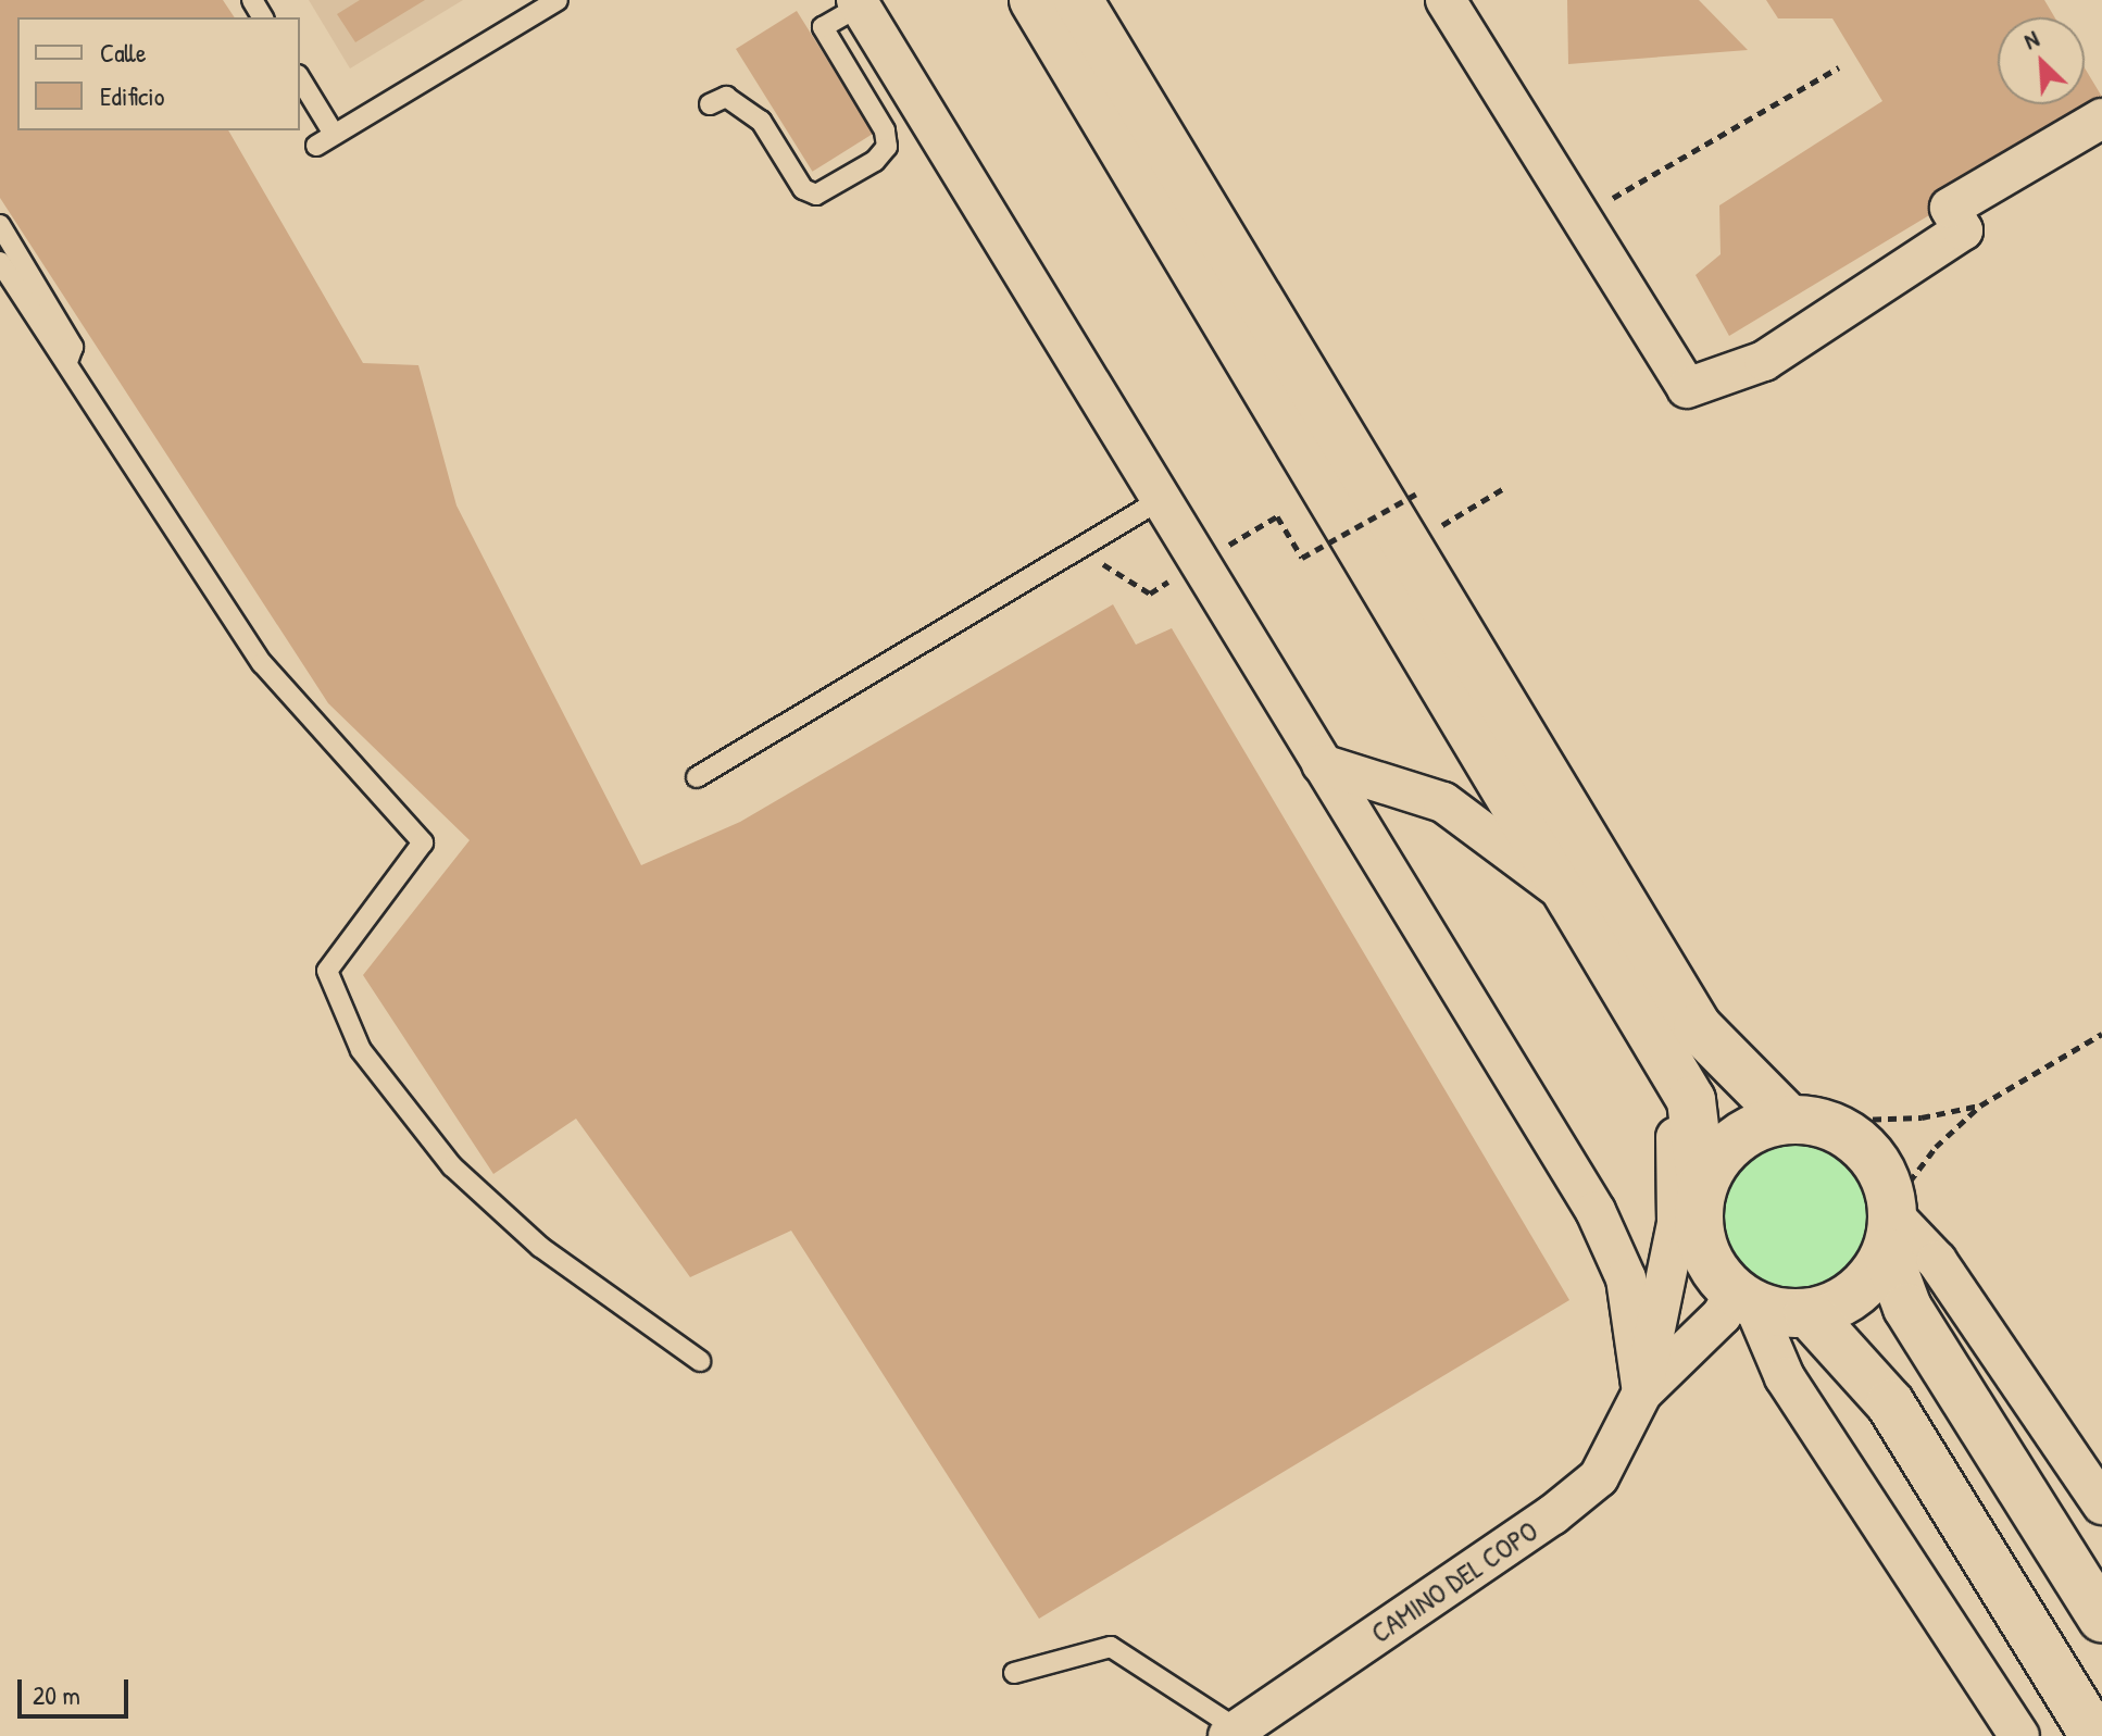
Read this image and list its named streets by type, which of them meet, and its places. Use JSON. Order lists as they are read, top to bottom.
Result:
{
  "streets": {
    "street": ["CAMINO DEL COPO"]
  },
  "legend": ["Calle", "Edificio"],
  "scale_bar": "20 m",
  "north": "top left"
}
